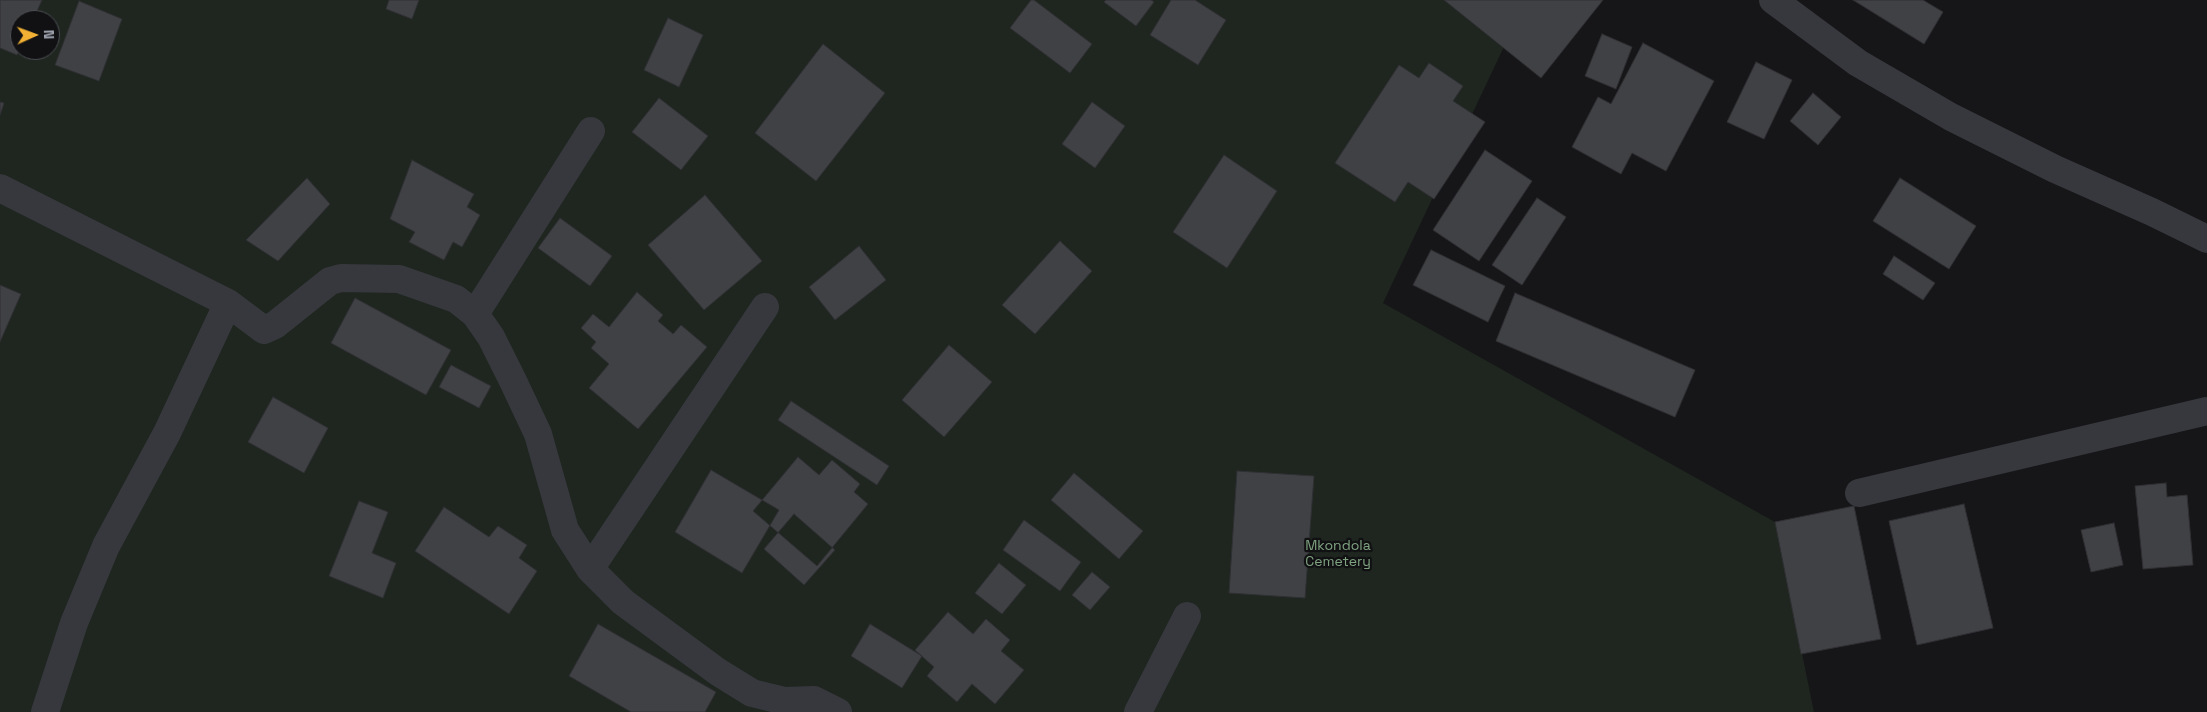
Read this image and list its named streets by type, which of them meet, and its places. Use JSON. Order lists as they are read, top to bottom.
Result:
{
  "parks": ["Mkondola Cemetery"],
  "north": "right"
}
